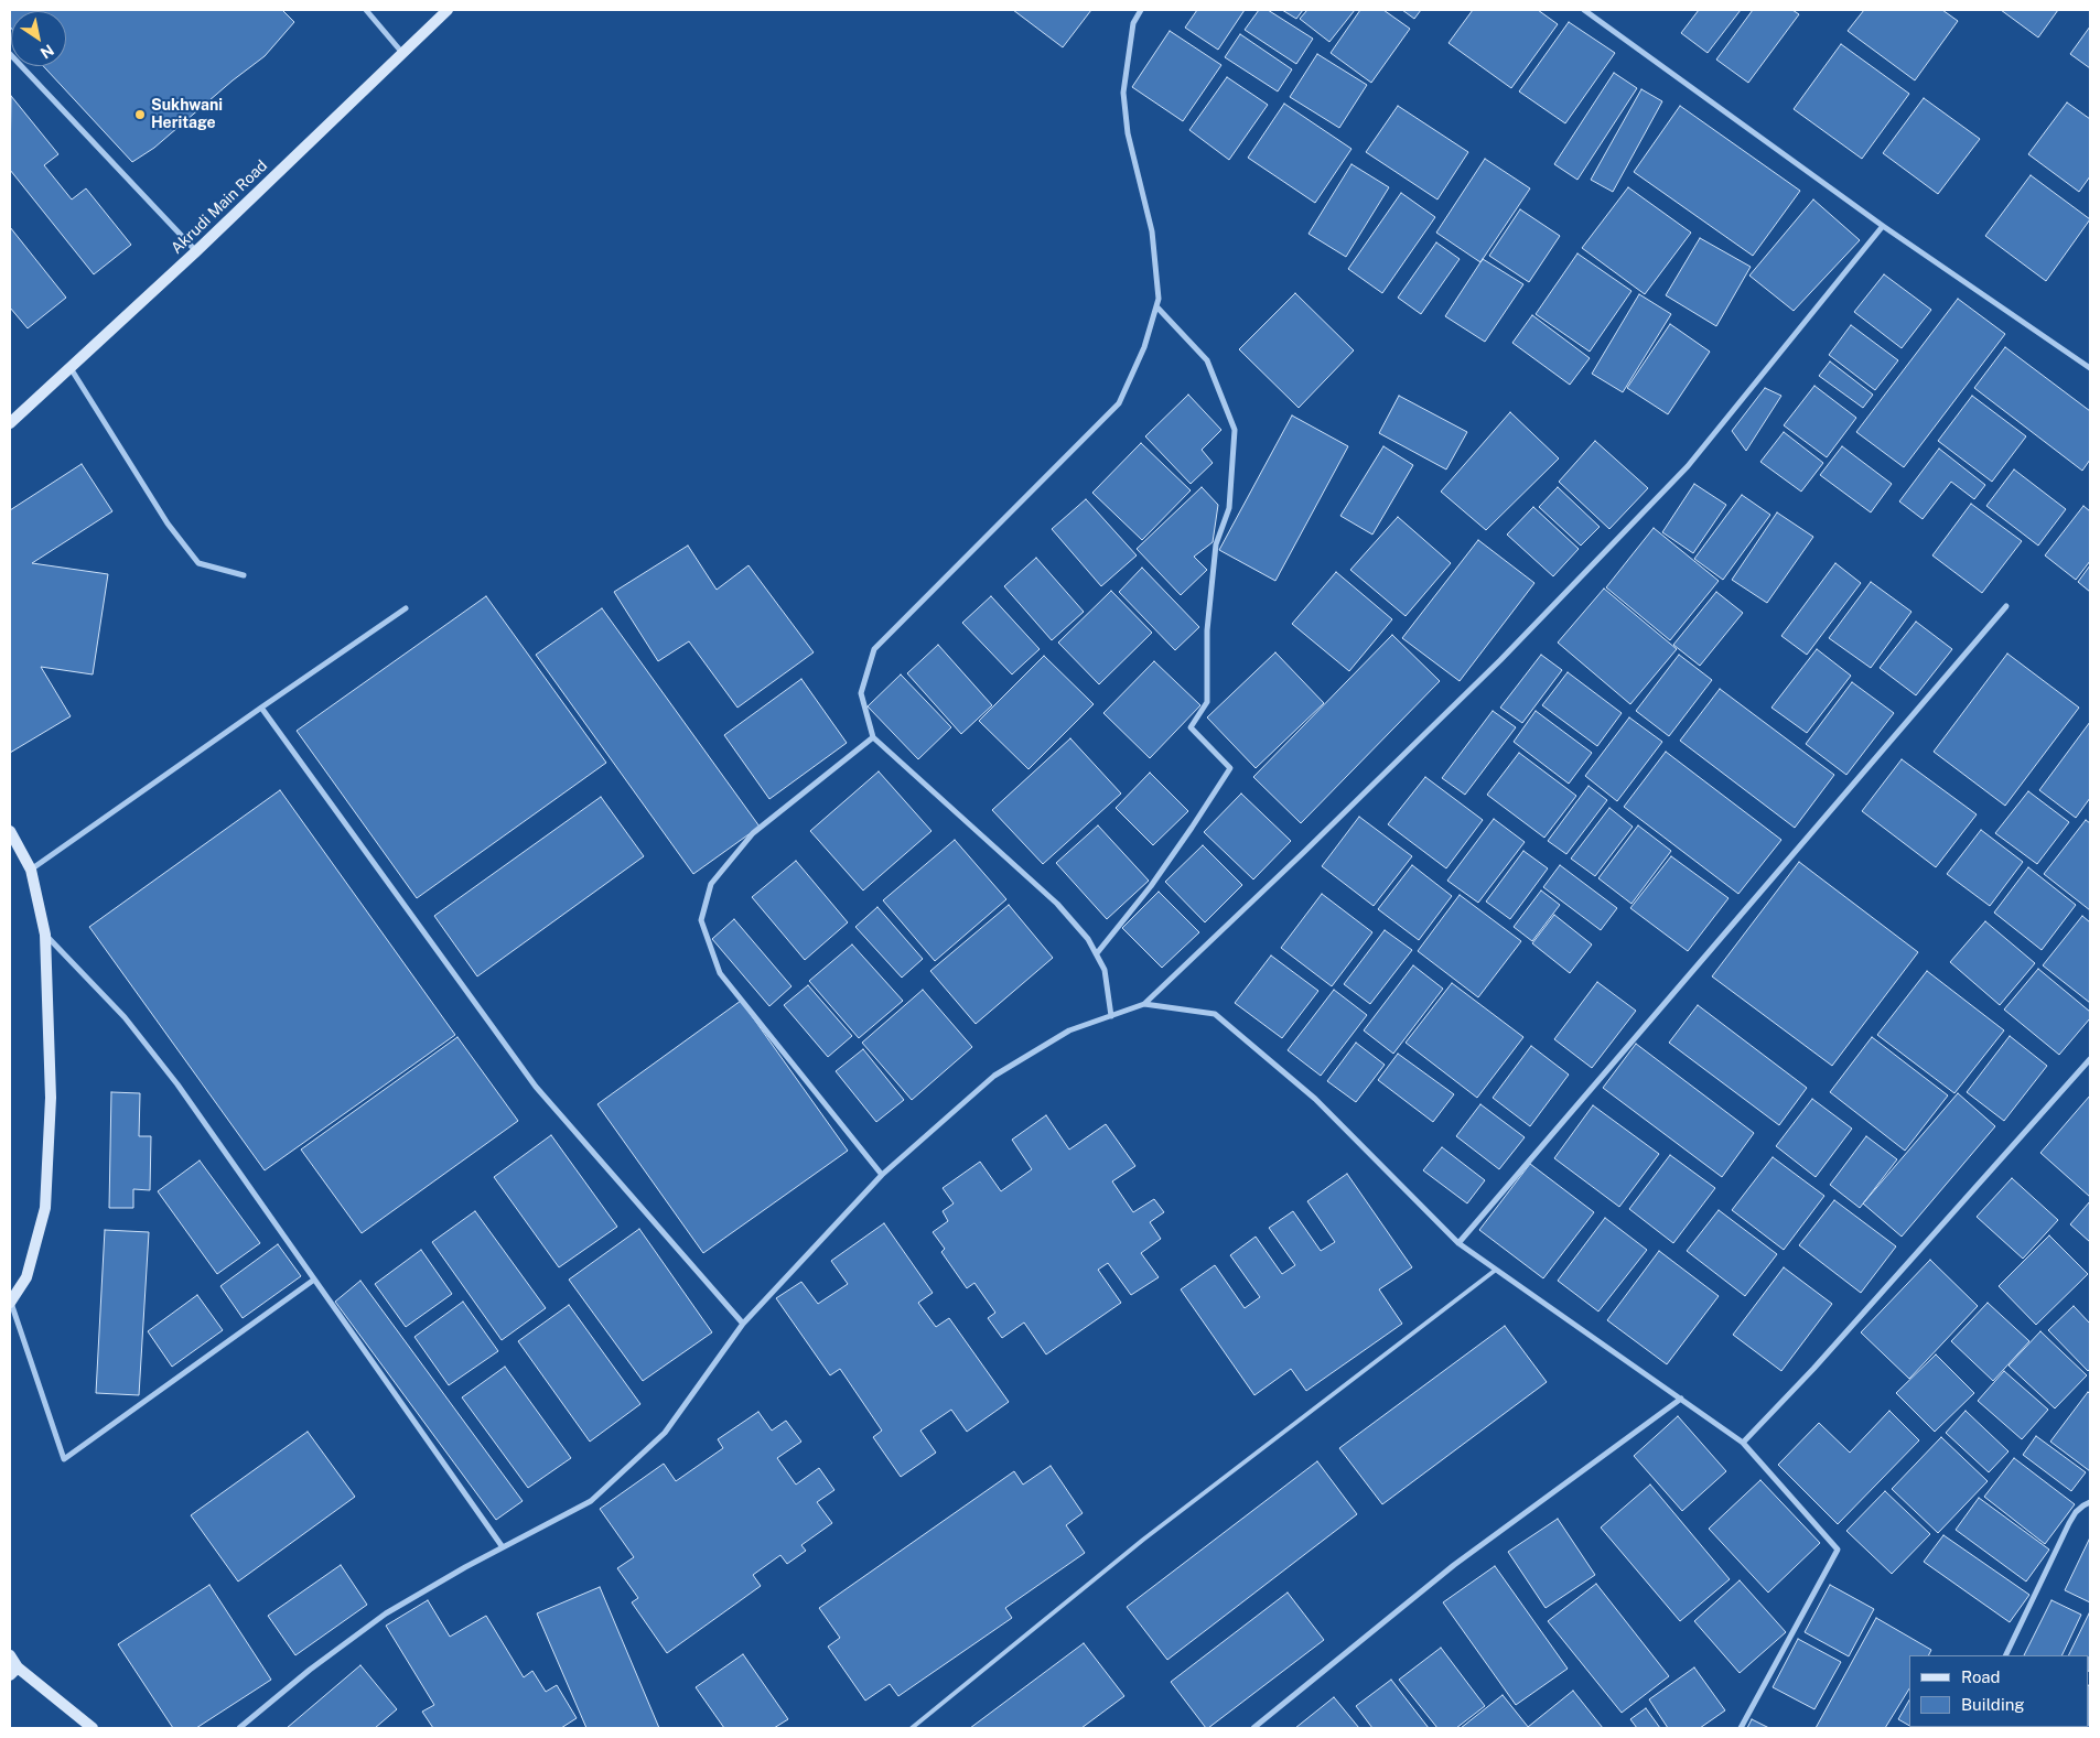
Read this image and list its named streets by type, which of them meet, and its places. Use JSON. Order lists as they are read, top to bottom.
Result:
{
  "streets": {
    "main road": ["Akrudi Main Road"]
  },
  "places": ["Sukhwani Heritage"],
  "legend": ["Road", "Building"],
  "north": "bottom right"
}
